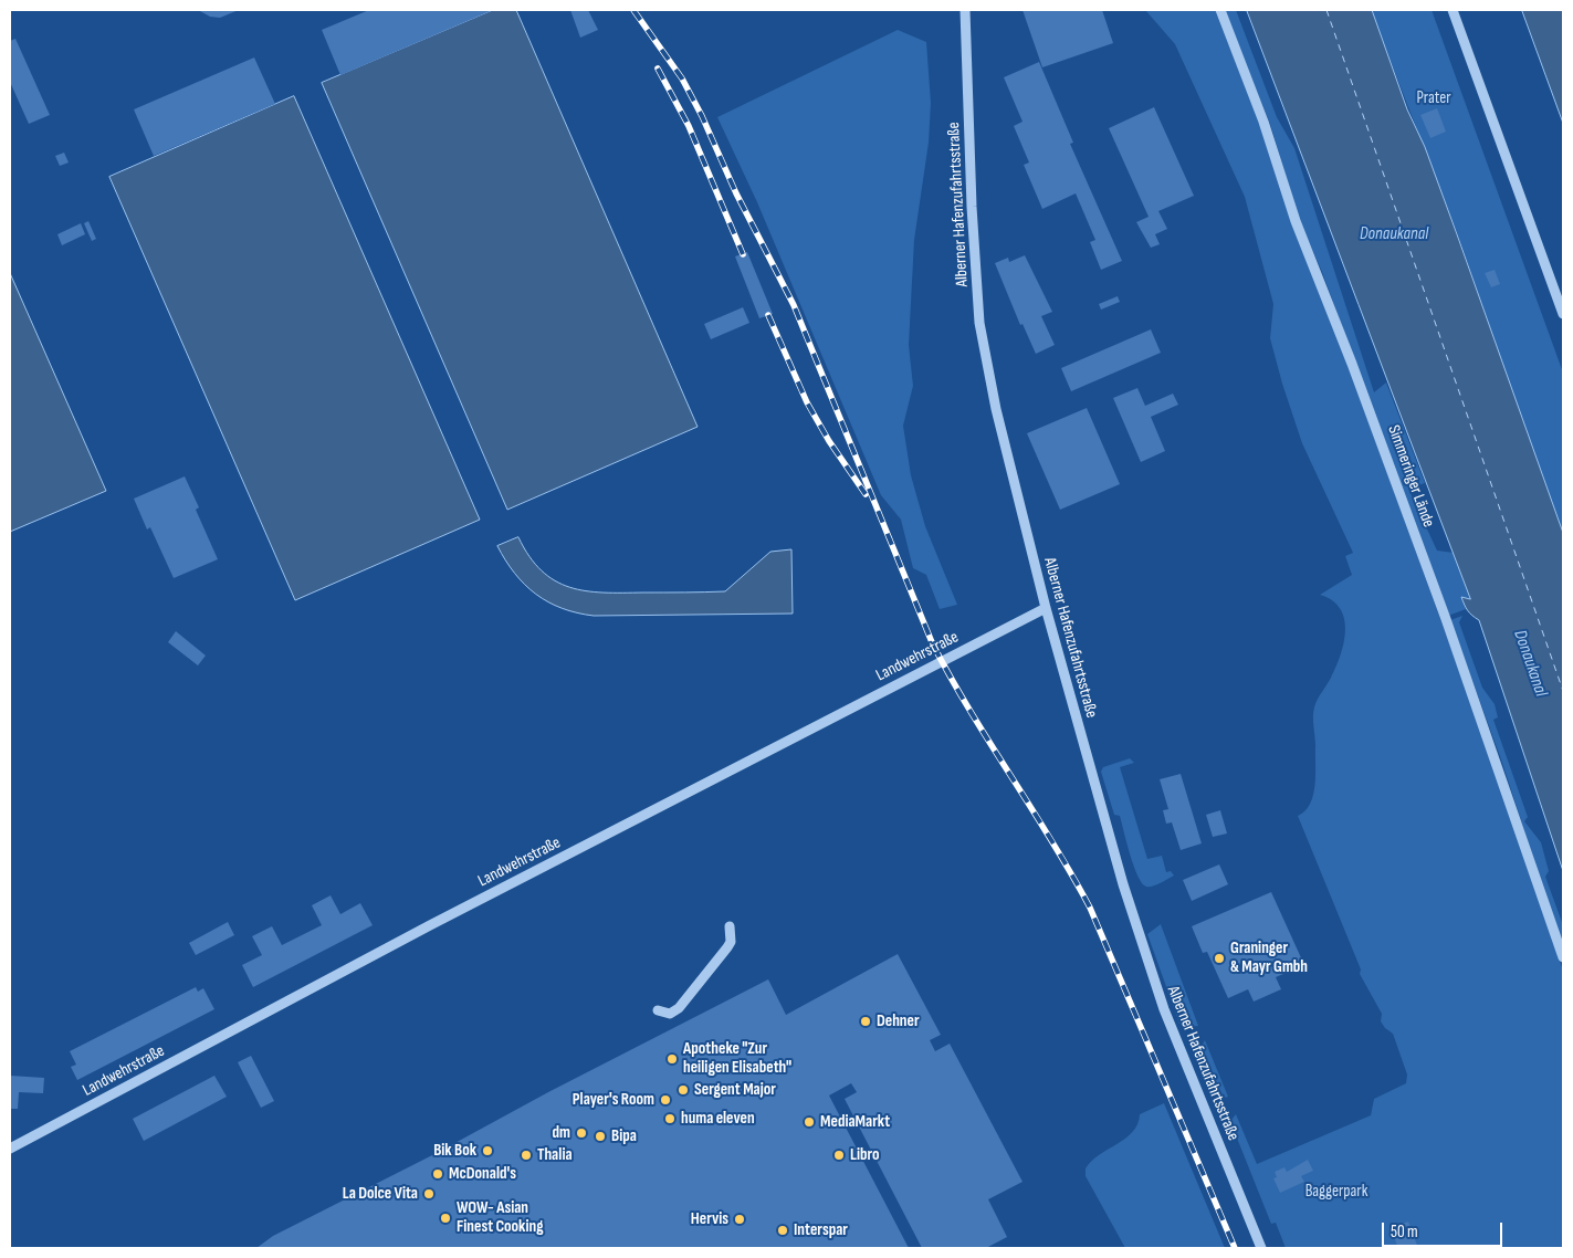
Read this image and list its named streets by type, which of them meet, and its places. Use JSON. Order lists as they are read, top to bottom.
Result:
{
  "streets": {
    "street": ["Alberner Hafenzufahrtsstraße", "Simmeringer Lände", "Landwehrstraße"]
  },
  "crossings": [
    ["Alberner Hafenzufahrtsstraße", "Landwehrstraße"]
  ],
  "water": ["Donaukanal"],
  "parks": ["Prater", "Baggerpark"],
  "places": [
    "Graninger & Mayr Gmbh",
    "Dehner",
    "Apotheke \"Zur heiligen Elisabeth\"",
    "Sergent Major",
    "Player's Room",
    "huma eleven",
    "MediaMarkt",
    "dm",
    "Bipa",
    "Bik Bok",
    "Thalia",
    "Libro",
    "McDonald's",
    "La Dolce Vita",
    "WOW- Asian Finest Cooking",
    "Hervis",
    "Interspar"
  ],
  "scale_bar": "50 m"
}
